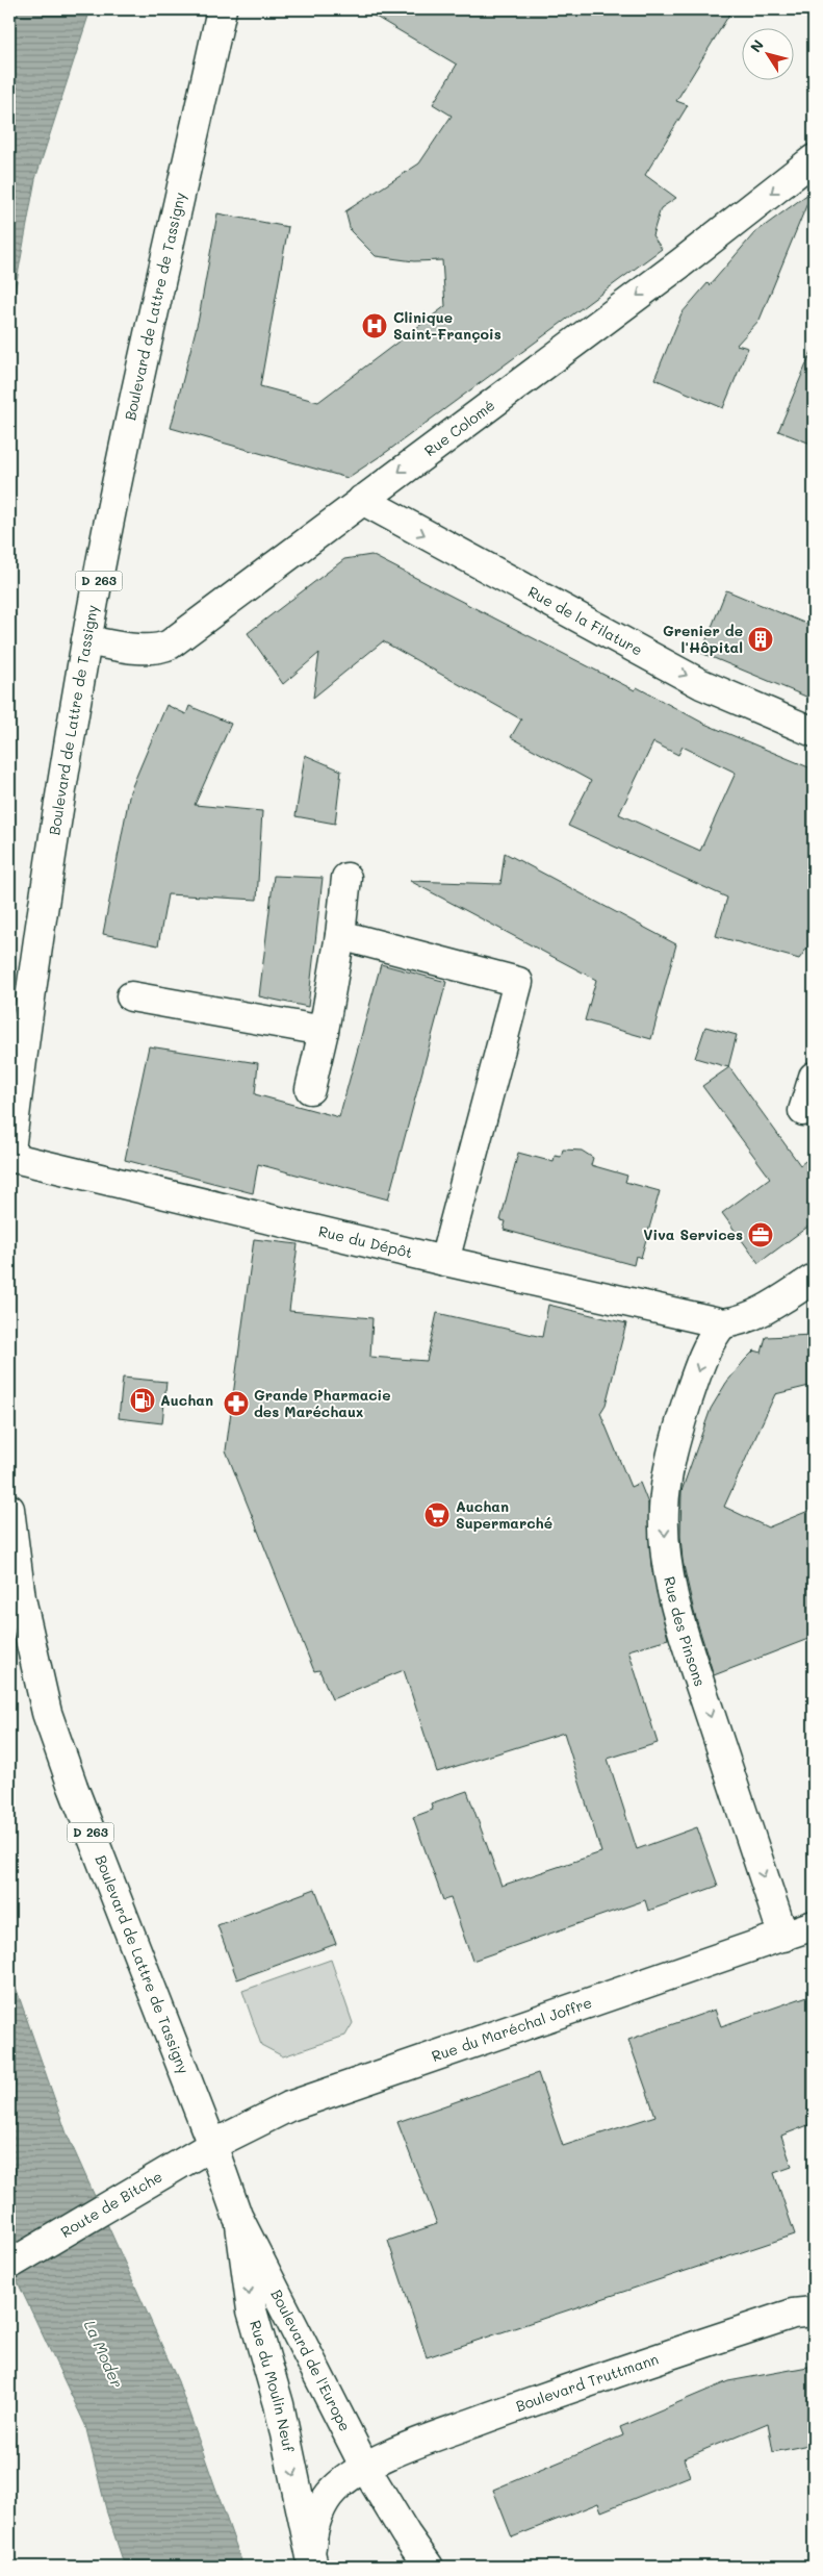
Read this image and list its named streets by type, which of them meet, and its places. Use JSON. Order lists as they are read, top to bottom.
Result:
{
  "streets": {
    "street": [
      "Boulevard de Lattre de Tassigny",
      "Rue Colomé",
      "D 263",
      "Rue de la Filature",
      "Rue du Dépôt",
      "Rue des Pinsons",
      "Rue du Maréchal Joffre",
      "Route de Bitche",
      "Boulevard de l'Europe",
      "Boulevard Truttmann",
      "Rue du Moulin Neuf"
    ]
  },
  "crossings": [
    ["Boulevard de Lattre de Tassigny", "Rue Colomé"],
    ["Boulevard de Lattre de Tassigny", "Rue du Dépôt"],
    ["Boulevard de Lattre de Tassigny", "Rue du Maréchal Joffre"],
    ["Boulevard de Lattre de Tassigny", "Route de Bitche"],
    ["Boulevard de Lattre de Tassigny", "Boulevard de l'Europe"],
    ["Rue Colomé", "Rue de la Filature"],
    ["Rue du Dépôt", "Rue des Pinsons"],
    ["Rue des Pinsons", "Rue du Maréchal Joffre"],
    ["Rue du Maréchal Joffre", "Route de Bitche"],
    ["Rue du Maréchal Joffre", "Boulevard de l'Europe"],
    ["Route de Bitche", "Boulevard de l'Europe"],
    ["Boulevard de l'Europe", "Boulevard Truttmann"],
    ["Boulevard de l'Europe", "Rue du Moulin Neuf"],
    ["Boulevard Truttmann", "Rue du Moulin Neuf"]
  ],
  "one_way": [
    "Rue Colomé",
    "Rue de la Filature",
    "Rue des Pinsons",
    "Rue du Moulin Neuf"
  ],
  "water": ["La Moder"],
  "places": {
    "hospital": ["Clinique Saint-François"],
    "building": ["Grenier de l'Hôpital"],
    "office": ["Viva Services"],
    "fuel station": ["Auchan"],
    "pharmacy": ["Grande Pharmacie des Maréchaux"],
    "supermarket": ["Auchan Supermarché"]
  },
  "north": "top left"
}
